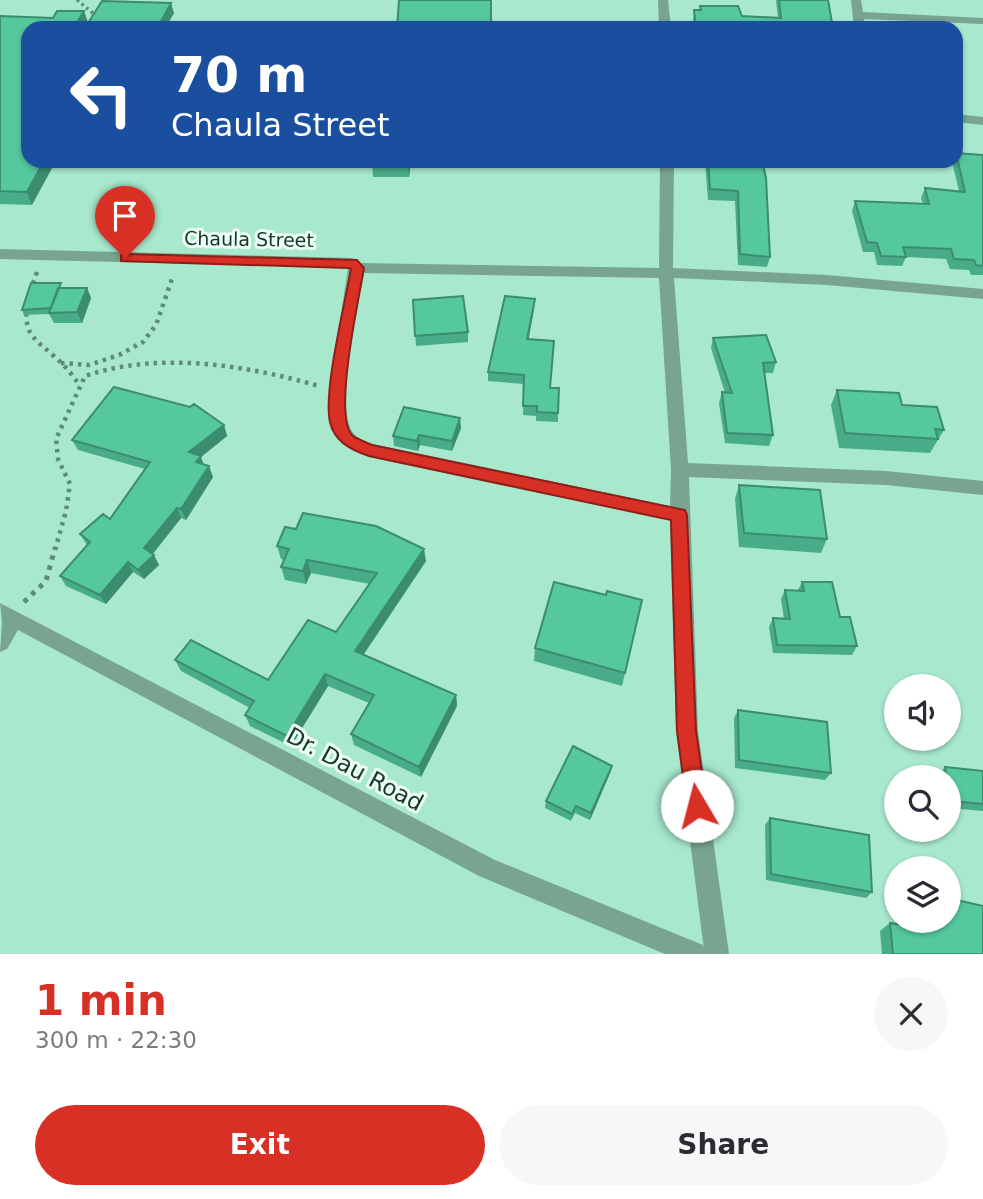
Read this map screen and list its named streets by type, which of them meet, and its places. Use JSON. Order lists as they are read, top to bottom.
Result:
{
  "streets": {
    "street": ["Chaula Street", "Dr. Dau Road"]
  },
  "page": {
    "turn": ["70 m", "Chaula Street"],
    "heading": ["1 min", "300 m · 22:30"],
    "buttons": ["Exit", "Share"]
  }
}
